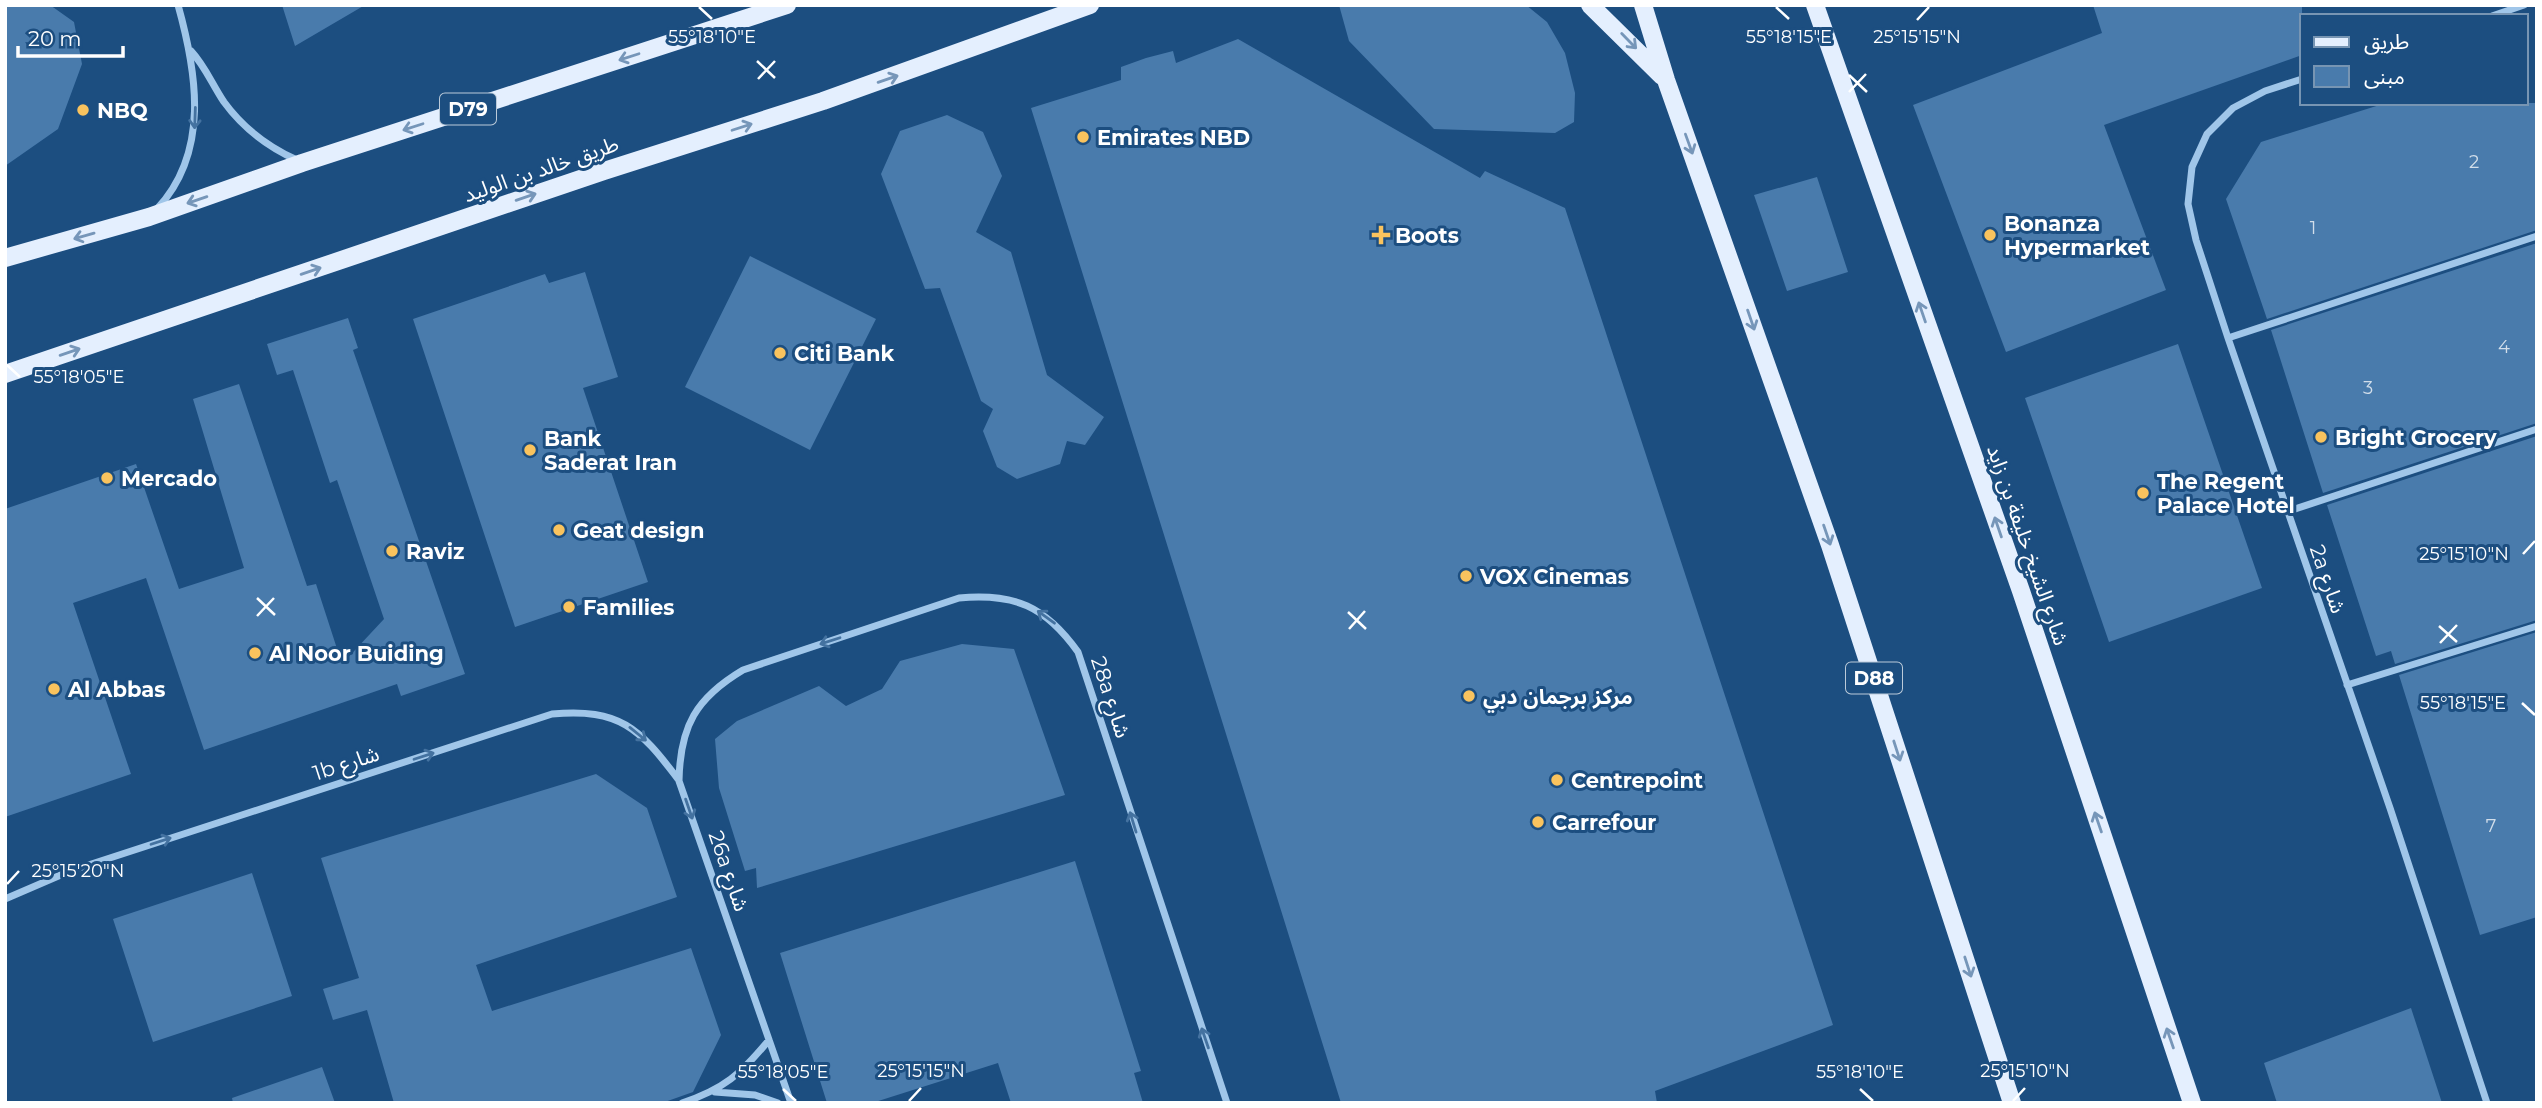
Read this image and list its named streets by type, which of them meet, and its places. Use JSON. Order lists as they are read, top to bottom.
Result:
{
  "streets": {
    "main road": [
      "D79",
      "طريق خالد بن الوليد",
      "شارع الشيخ خليفة بن زايد",
      "D88"
    ],
    "street": [
      "2a شارع",
      "28a شارع",
      "1b شارع",
      "26a شارع"
    ]
  },
  "crossings": [
    ["28a شارع", "26a شارع"],
    ["1b شارع", "26a شارع"]
  ],
  "one_way": ["شارع الشيخ خليفة بن زايد", "1b شارع", "26a شارع"],
  "places": {
    "other": [
      "NBQ",
      "Emirates NBD",
      "Bonanza Hypermarket",
      "Citi Bank",
      "Bright Grocery",
      "Bank Saderat Iran",
      "Mercado",
      "The Regent Palace Hotel",
      "Geat design",
      "Raviz",
      "VOX Cinemas",
      "Families",
      "Al Noor Buiding",
      "Al Abbas",
      "مركز برجمان دبي",
      "Centrepoint",
      "Carrefour"
    ],
    "health": ["Boots"]
  },
  "house_numbers": [
    "2",
    "1",
    "4",
    "3",
    "7"
  ],
  "legend": ["طريق", "مبنى"],
  "scale_bar": "20 m",
  "coordinates": [
    "55°18'10\"E",
    "55°18'15\"E",
    "25°15'15\"N",
    "55°18'05\"E",
    "25°15'10\"N",
    "25°15'20\"N"
  ]
}
